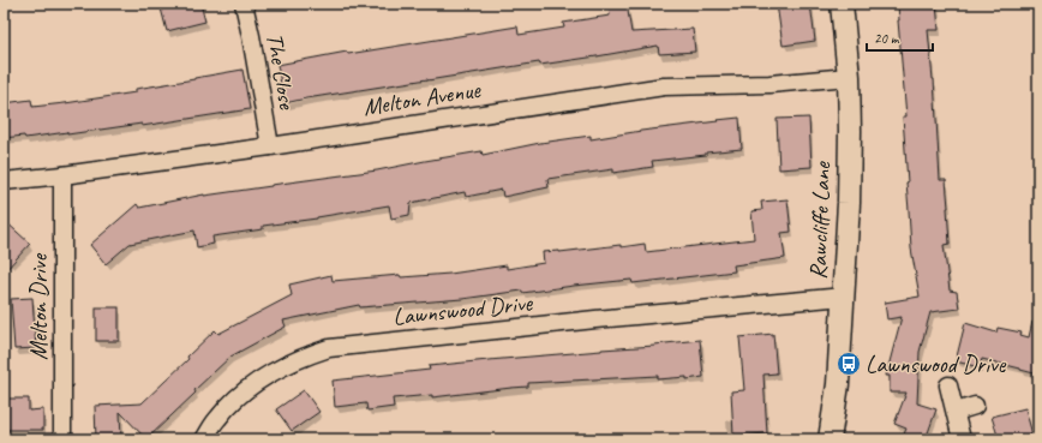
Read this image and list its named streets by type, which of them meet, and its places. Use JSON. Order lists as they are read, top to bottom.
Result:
{
  "streets": {
    "street": [
      "The Close",
      "Melton Avenue",
      "Rawcliffe Lane",
      "Melton Drive",
      "Lawnswood Drive"
    ]
  },
  "crossings": [
    ["The Close", "Melton Avenue"],
    ["Melton Avenue", "Rawcliffe Lane"],
    ["Melton Avenue", "Melton Drive"],
    ["Rawcliffe Lane", "Lawnswood Drive"]
  ],
  "places": {
    "bus stop": ["Lawnswood Drive"]
  },
  "scale_bar": "20 m"
}
